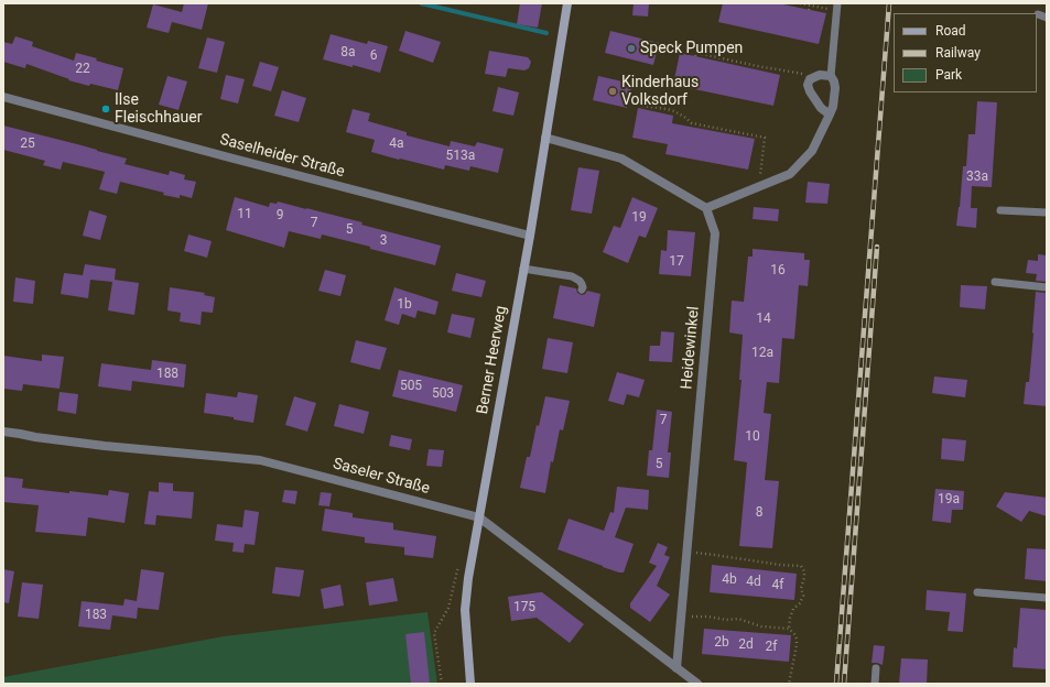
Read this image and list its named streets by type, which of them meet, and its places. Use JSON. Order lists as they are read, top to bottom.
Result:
{
  "streets": {
    "main road": ["Berner Heerweg"],
    "street": ["Saselheider Straße", "Heidewinkel", "Saseler Straße"]
  },
  "crossings": [
    ["Saselheider Straße", "Berner Heerweg"],
    ["Heidewinkel", "Saseler Straße"],
    ["Berner Heerweg", "Saseler Straße"]
  ],
  "places": ["Speck Pumpen", "Kinderhaus Volksdorf", "Ilse Fleischhauer"],
  "house_numbers": [
    "8a",
    "6",
    "22",
    "25",
    "4a",
    "513a",
    "33a",
    "11",
    "9",
    "19",
    "7",
    "5",
    "3",
    "17",
    "16",
    "1b",
    "14",
    "12a",
    "188",
    "505",
    "503",
    "7",
    "10",
    "5",
    "19a",
    "8",
    "4b",
    "4d",
    "4f",
    "175",
    "183",
    "2b",
    "2d",
    "2f"
  ],
  "legend": ["Road", "Railway", "Park"]
}
